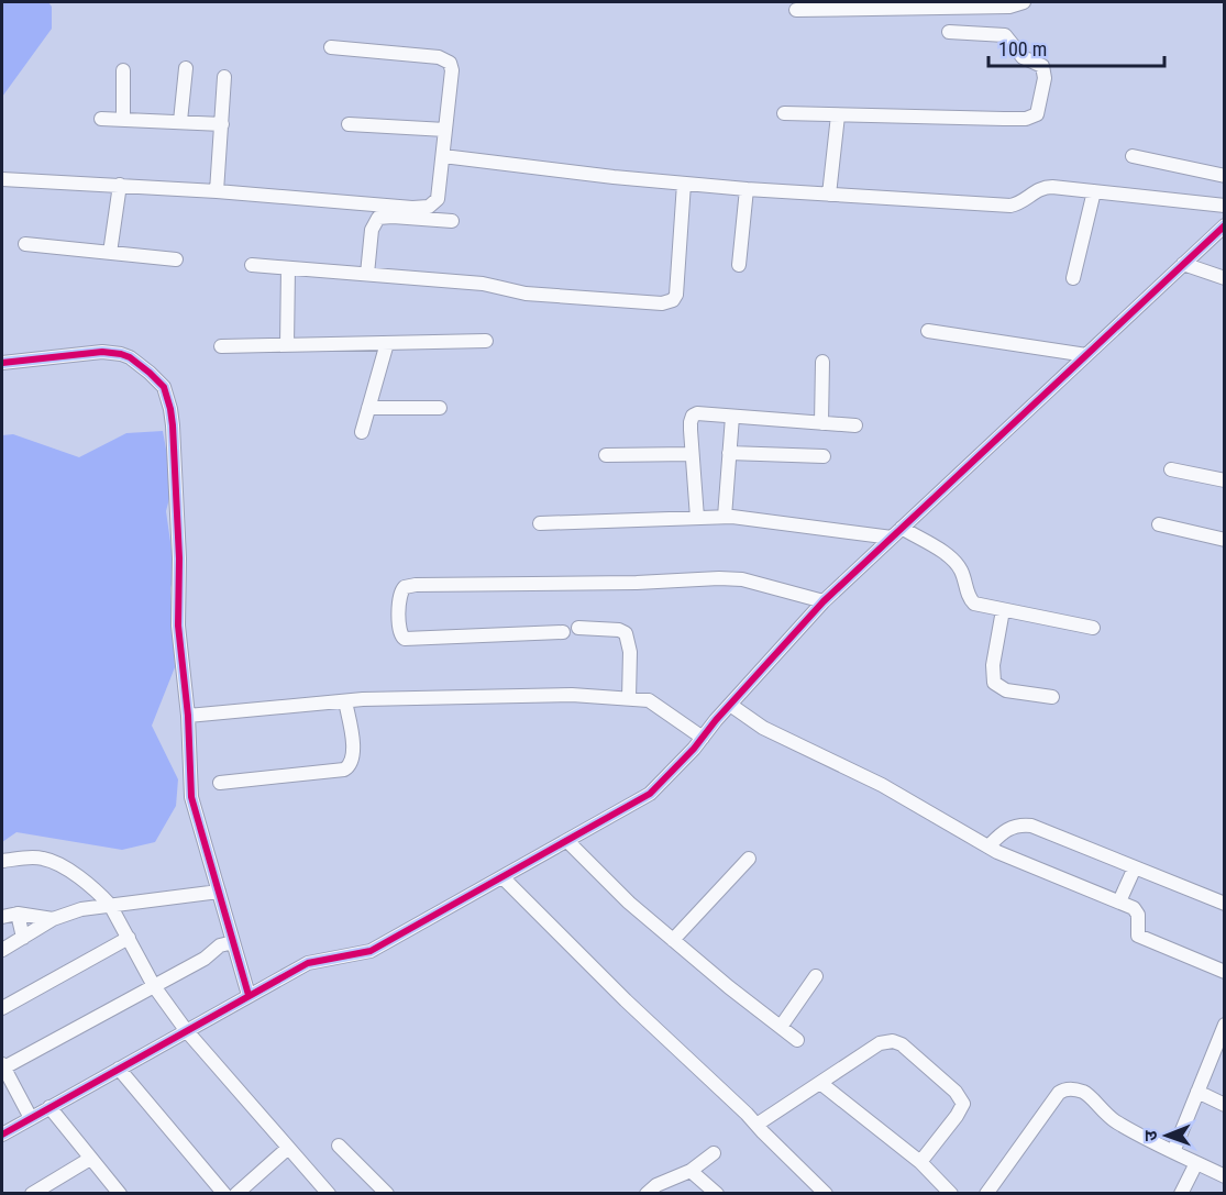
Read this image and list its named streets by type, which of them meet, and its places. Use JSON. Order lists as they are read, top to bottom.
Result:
{
  "scale_bar": "100 m",
  "north": "left"
}
